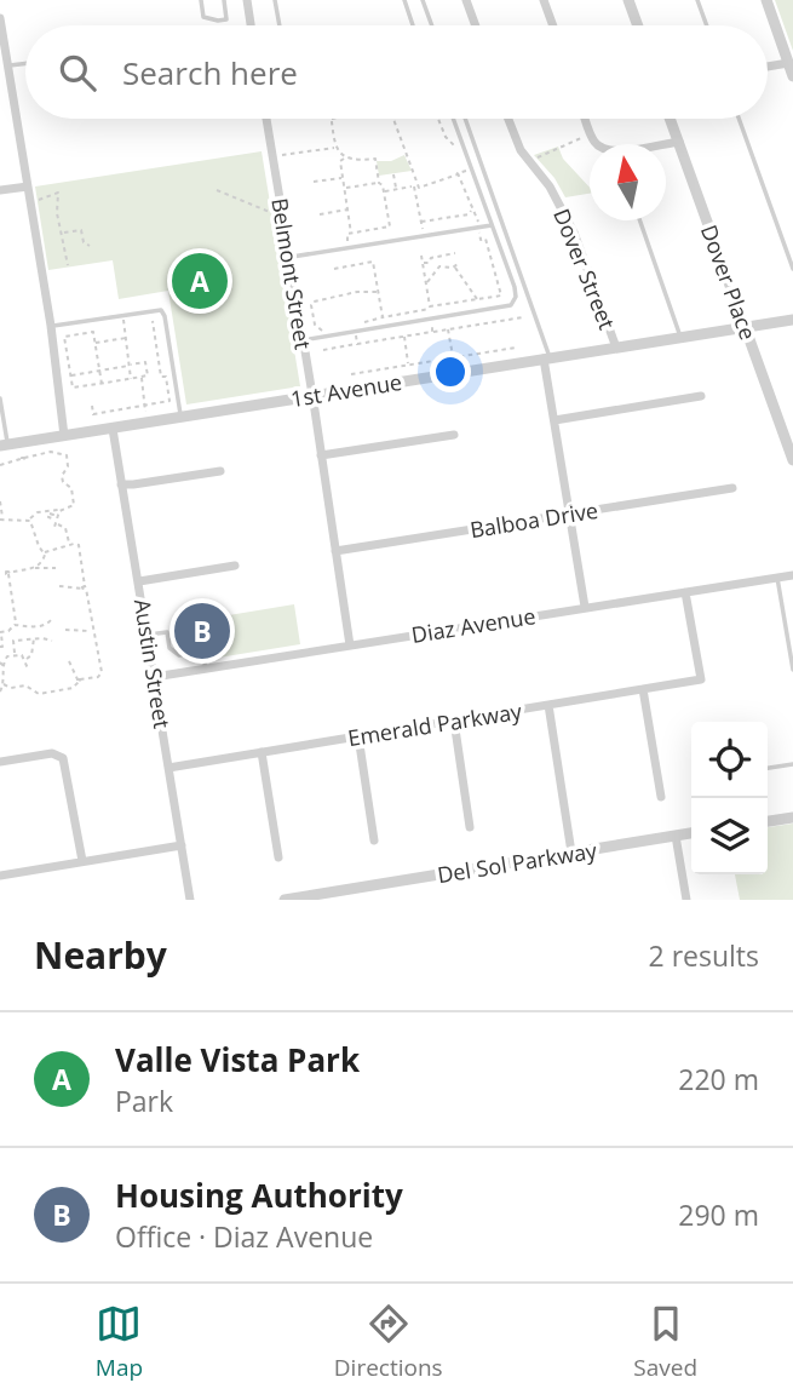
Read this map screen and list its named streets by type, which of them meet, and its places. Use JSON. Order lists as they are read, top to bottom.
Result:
{
  "streets": {
    "street": [
      "Dover Street",
      "Belmont Street",
      "Dover Place",
      "1st Avenue",
      "Balboa Drive",
      "Diaz Avenue",
      "Austin Street",
      "Emerald Parkway",
      "Del Sol Parkway"
    ]
  },
  "crossings": [
    ["Dover Street", "1st Avenue"],
    ["Belmont Street", "1st Avenue"],
    ["Belmont Street", "Balboa Drive"],
    ["Belmont Street", "Diaz Avenue"],
    ["Dover Place", "1st Avenue"],
    ["1st Avenue", "Austin Street"],
    ["Diaz Avenue", "Austin Street"],
    ["Diaz Avenue", "Emerald Parkway"],
    ["Austin Street", "Emerald Parkway"]
  ],
  "north": "top",
  "page": {
    "search": "Search here",
    "pins": ["A", "B"],
    "heading": ["Nearby", "2 results"],
    "list": [
      {
        "mark": "A",
        "name": "Valle Vista Park",
        "note": "Park",
        "value": "220 m"
      },
      {
        "mark": "B",
        "name": "Housing Authority",
        "note": "Office · Diaz Avenue",
        "value": "290 m"
      }
    ],
    "nav": ["Map", "Directions", "Saved"]
  }
}
